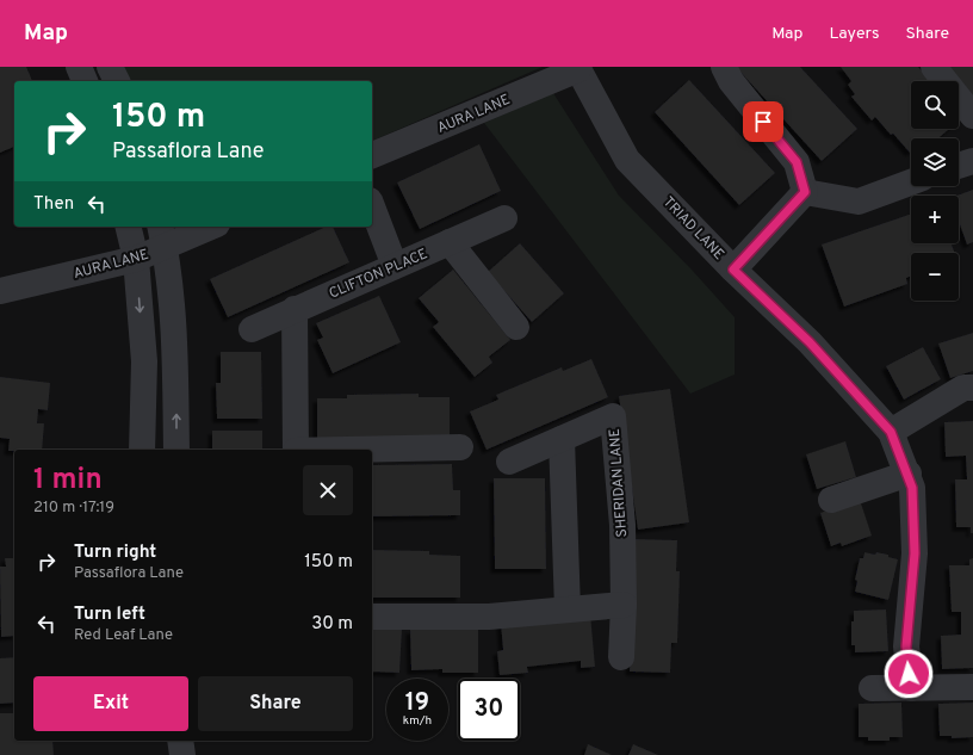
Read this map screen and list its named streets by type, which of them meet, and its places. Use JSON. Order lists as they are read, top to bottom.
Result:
{
  "streets": {
    "street": [
      "AURA LANE",
      "TRIAD LANE",
      "CLIFTON PLACE",
      "SHERIDAN LANE"
    ]
  },
  "crossings": [
    ["AURA LANE", "TRIAD LANE"]
  ],
  "page": {
    "header": "Map",
    "nav": ["Map", "Layers", "Share"],
    "map_buttons": ["+", "−"],
    "turn": ["150 m", "Passaflora Lane"],
    "then": "Then",
    "heading": ["1 min", "210 m · 17:19"],
    "list": [
      {
        "name": "Turn right",
        "note": "Passaflora Lane",
        "value": "150 m"
      },
      {
        "name": "Turn left",
        "note": "Red Leaf Lane",
        "value": "30 m"
      }
    ],
    "buttons": ["Exit", "Share"],
    "speed": "19 km/h",
    "limit": "30"
  }
}
